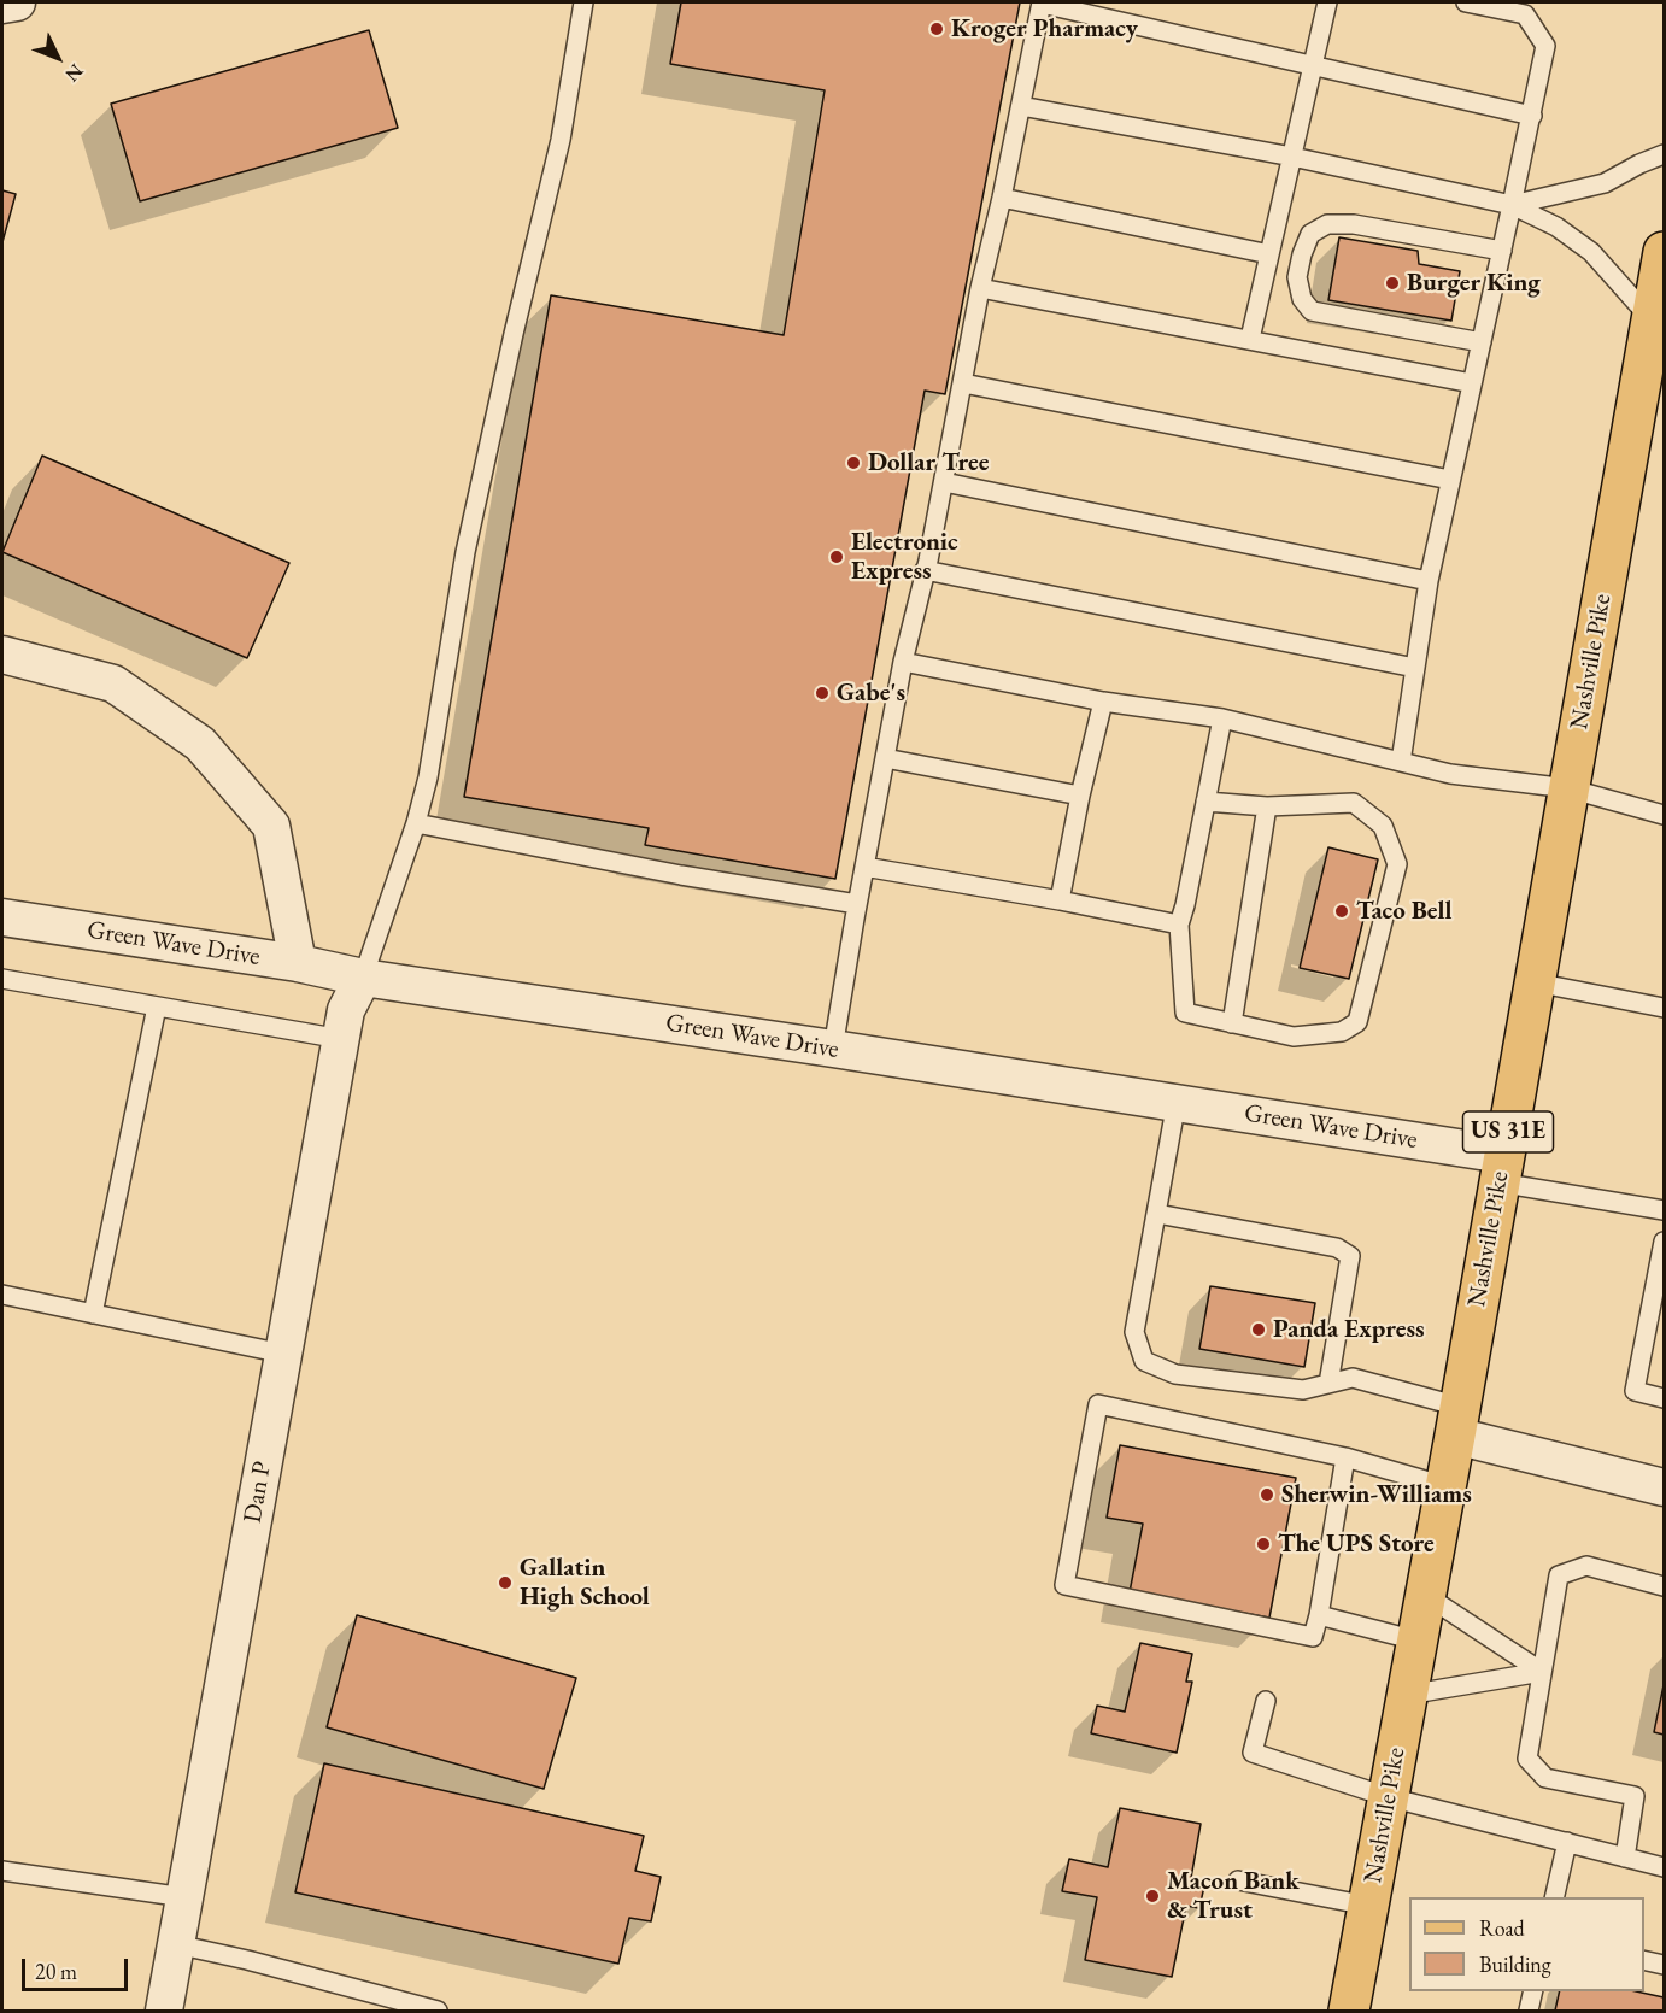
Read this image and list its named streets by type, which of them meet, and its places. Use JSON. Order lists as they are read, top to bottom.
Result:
{
  "streets": {
    "main road": ["Nashville Pike", "US 31E"],
    "street": ["Green Wave Drive", "Dan P"]
  },
  "crossings": [
    ["Nashville Pike", "Green Wave Drive"],
    ["Green Wave Drive", "Dan P"]
  ],
  "places": [
    "Kroger Pharmacy",
    "Burger King",
    "Dollar Tree",
    "Electronic Express",
    "Gabe's",
    "Taco Bell",
    "Panda Express",
    "Sherwin-Williams",
    "The UPS Store",
    "Gallatin High School",
    "Macon Bank & Trust"
  ],
  "legend": ["Road", "Building"],
  "scale_bar": "20 m",
  "north": "bottom right"
}
